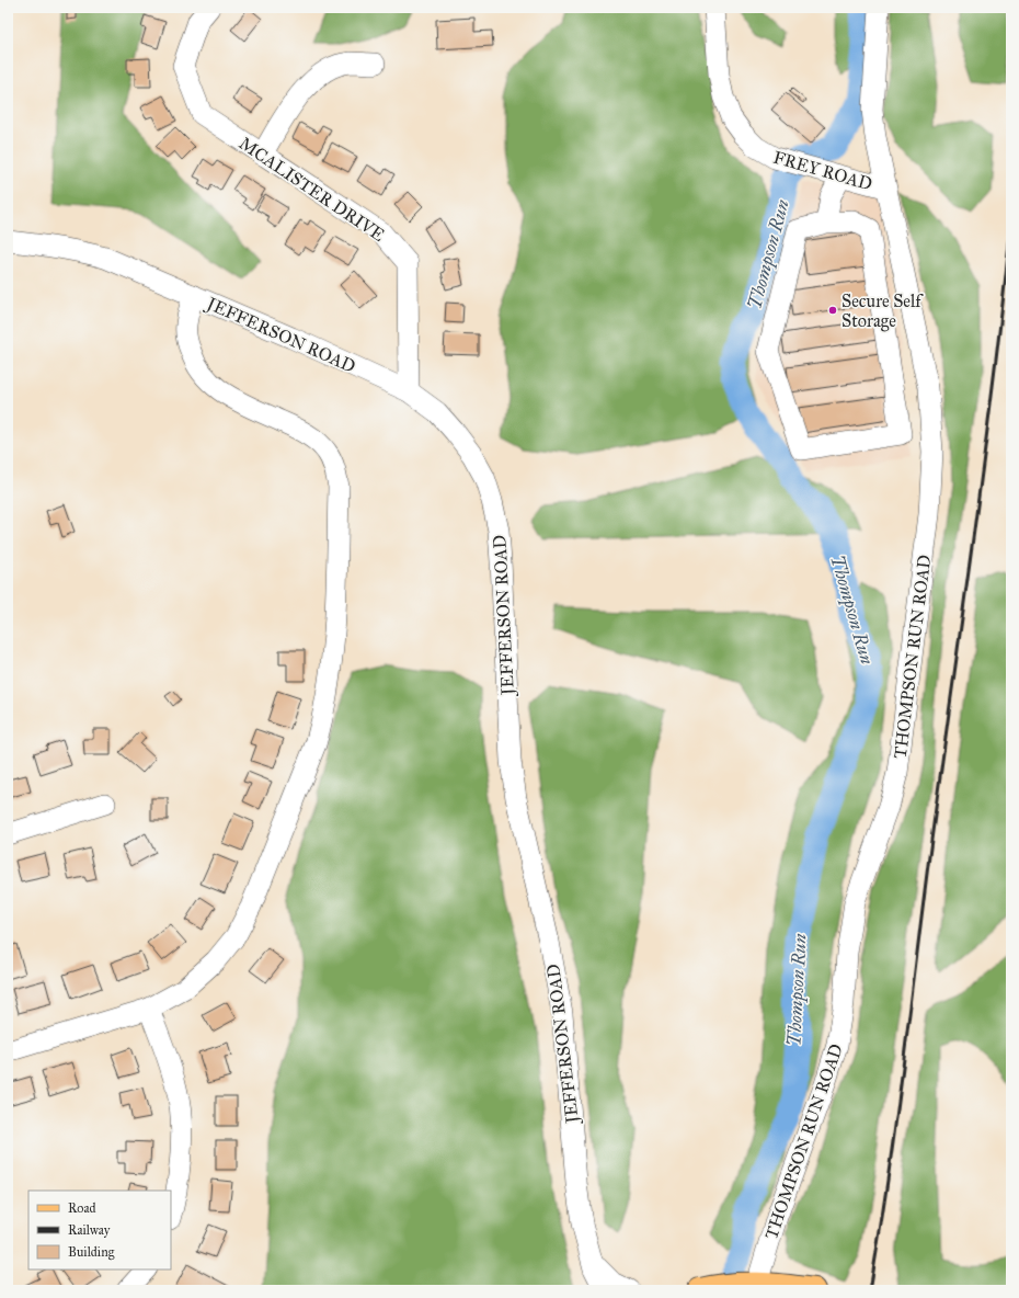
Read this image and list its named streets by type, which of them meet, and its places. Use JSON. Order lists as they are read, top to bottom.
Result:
{
  "streets": {
    "street": [
      "FREY ROAD",
      "MCALISTER DRIVE",
      "JEFFERSON ROAD",
      "THOMPSON RUN ROAD"
    ]
  },
  "crossings": [
    ["FREY ROAD", "THOMPSON RUN ROAD"],
    ["MCALISTER DRIVE", "JEFFERSON ROAD"]
  ],
  "water": ["Thompson Run"],
  "places": ["Secure Self Storage"],
  "legend": ["Road", "Railway", "Building"]
}
